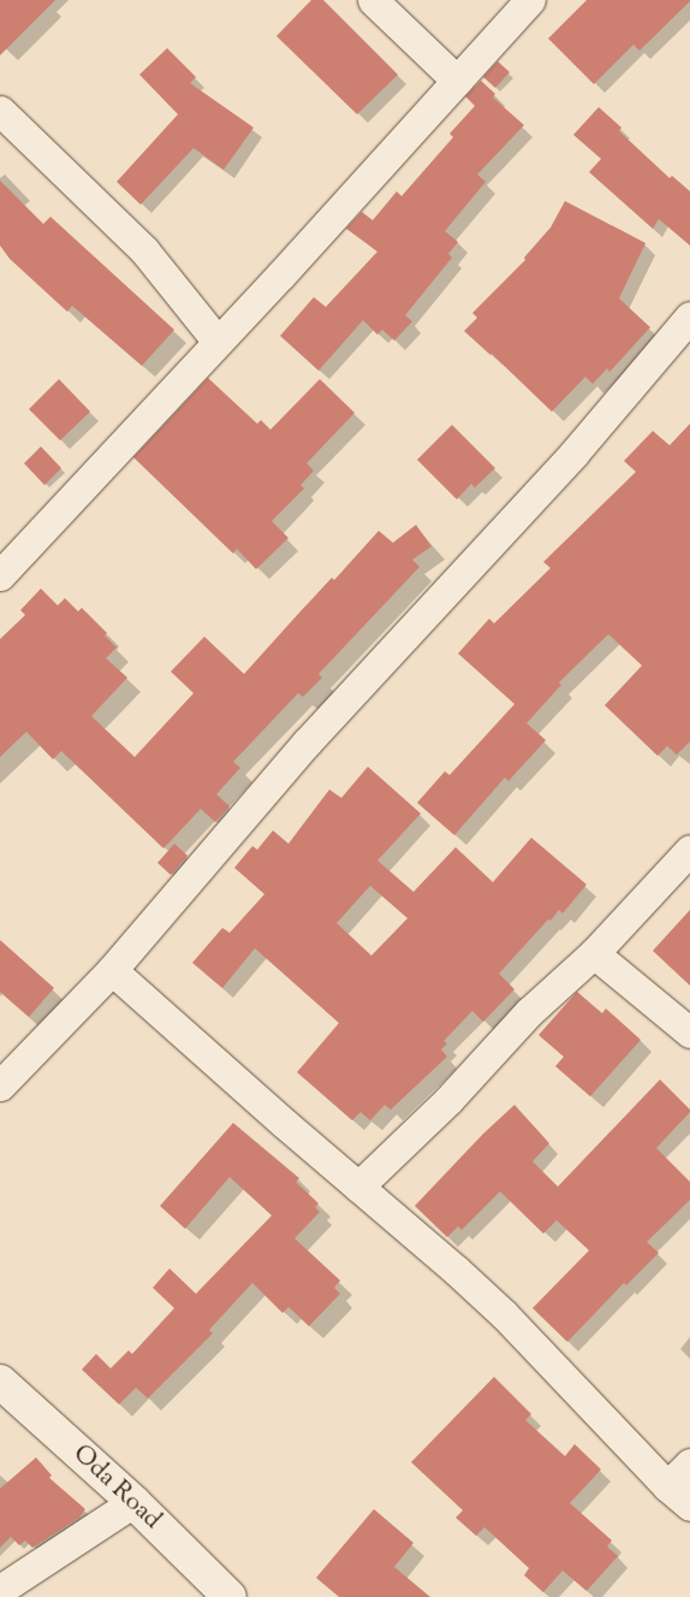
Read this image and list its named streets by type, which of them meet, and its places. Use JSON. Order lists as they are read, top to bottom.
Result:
{
  "streets": {
    "street": ["Oda Road"]
  }
}
